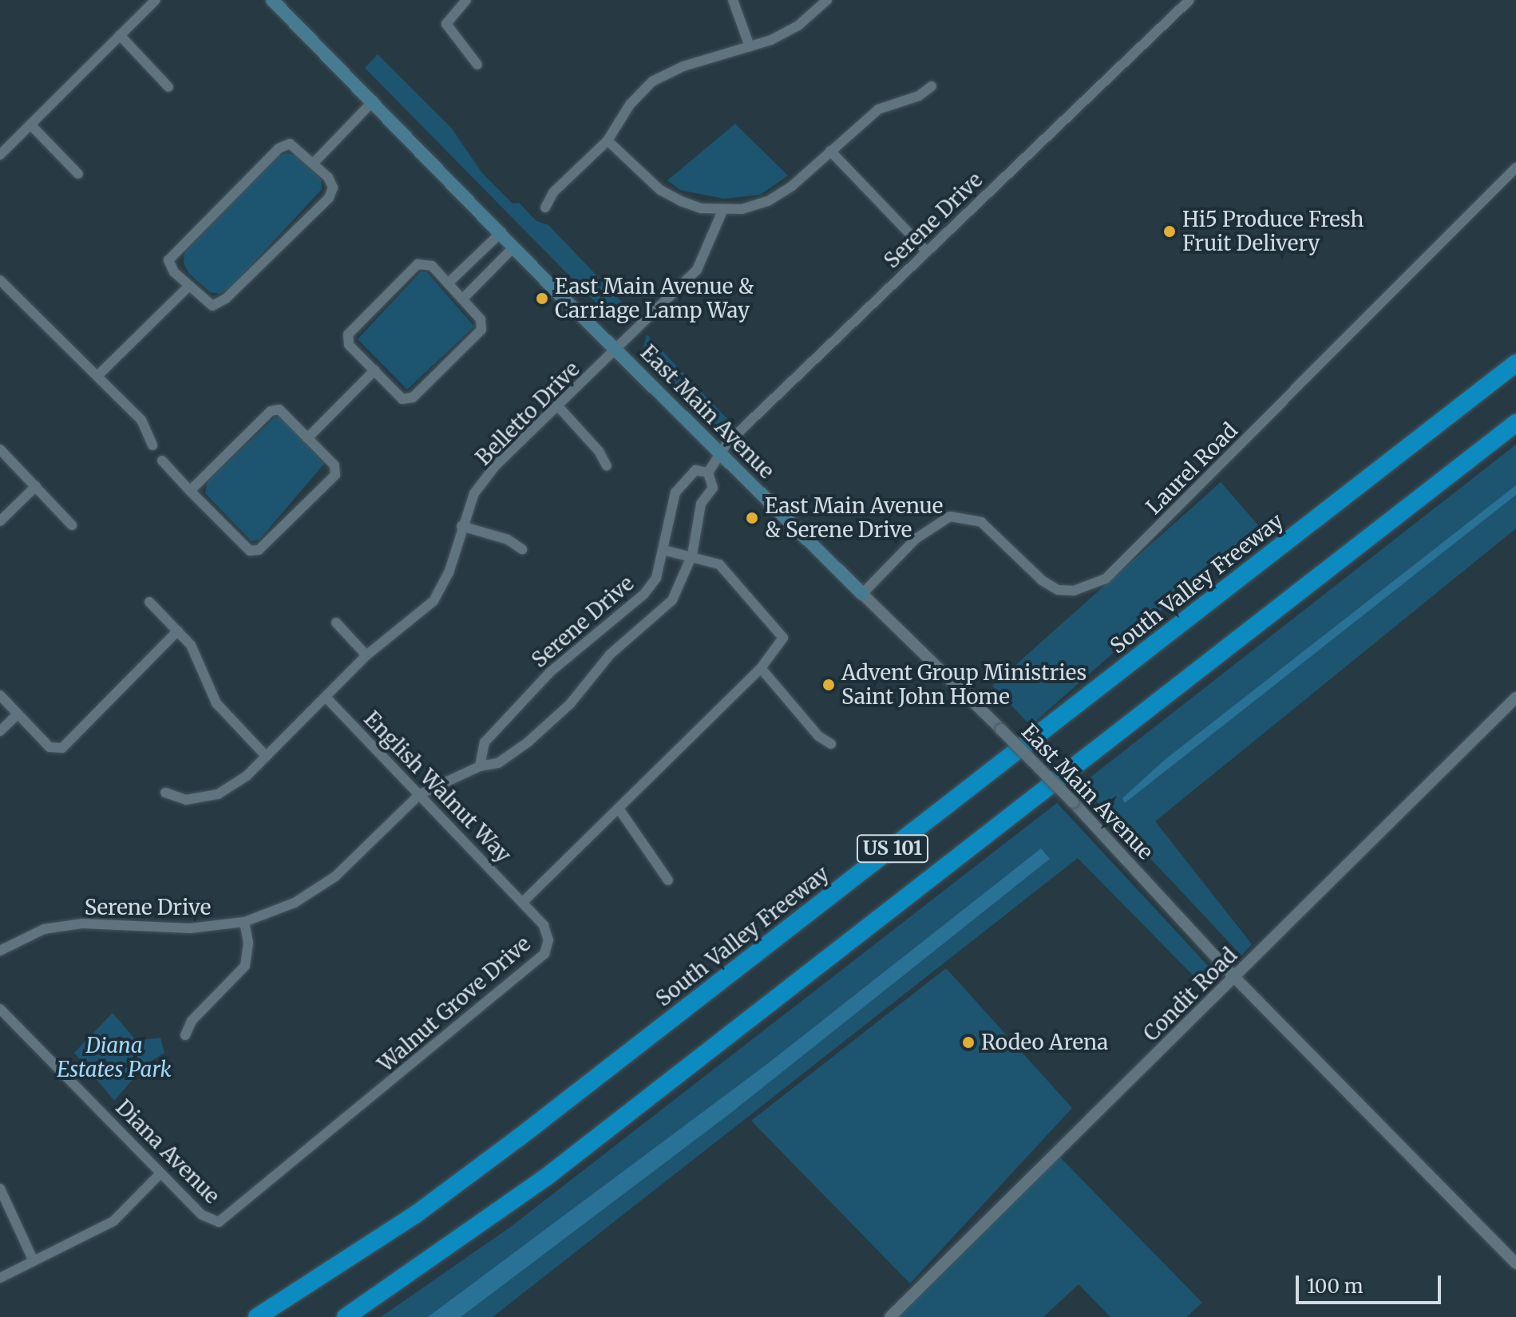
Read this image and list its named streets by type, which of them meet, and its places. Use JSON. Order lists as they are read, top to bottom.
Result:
{
  "streets": {
    "highway": ["South Valley Freeway", "US 101"],
    "main road": ["East Main Avenue"],
    "street": [
      "Serene Drive",
      "Belletto Drive",
      "Laurel Road",
      "English Walnut Way",
      "Condit Road",
      "Walnut Grove Drive",
      "Diana Avenue"
    ]
  },
  "crossings": [
    ["Serene Drive", "East Main Avenue"],
    ["Serene Drive", "English Walnut Way"],
    ["Serene Drive", "Walnut Grove Drive"],
    ["East Main Avenue", "Belletto Drive"],
    ["East Main Avenue", "Laurel Road"],
    ["East Main Avenue", "Condit Road"],
    ["Belletto Drive", "English Walnut Way"],
    ["English Walnut Way", "Walnut Grove Drive"],
    ["Walnut Grove Drive", "Diana Avenue"]
  ],
  "parks": ["Diana Estates Park"],
  "places": [
    "Hi5 Produce Fresh Fruit Delivery",
    "East Main Avenue & Carriage Lamp Way",
    "East Main Avenue & Serene Drive",
    "Advent Group Ministries Saint John Home",
    "Rodeo Arena"
  ],
  "scale_bar": "100 m"
}
